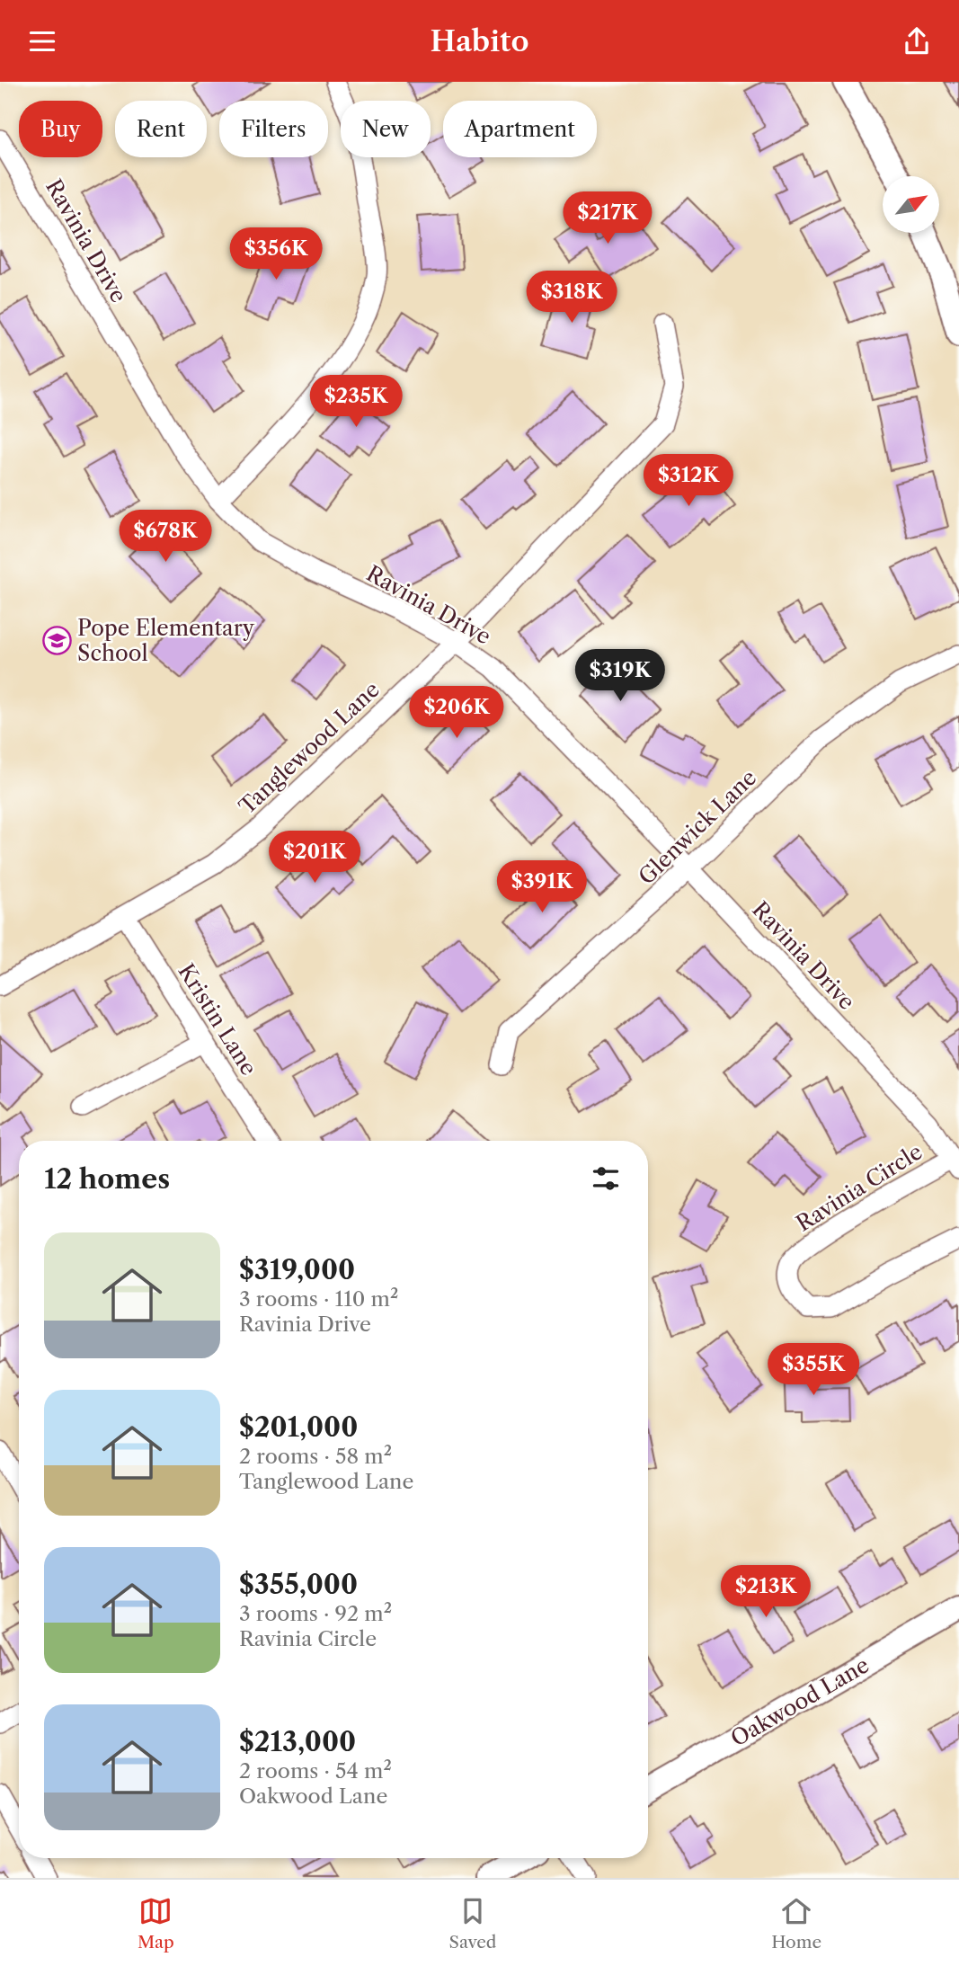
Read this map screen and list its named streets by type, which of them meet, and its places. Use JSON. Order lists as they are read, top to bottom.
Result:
{
  "streets": {
    "street": [
      "Ravinia Drive",
      "Tanglewood Lane",
      "Glenwick Lane",
      "Kristin Lane",
      "Ravinia Circle",
      "Oakwood Lane"
    ]
  },
  "crossings": [
    ["Ravinia Drive", "Tanglewood Lane"],
    ["Ravinia Drive", "Glenwick Lane"],
    ["Ravinia Drive", "Ravinia Circle"],
    ["Tanglewood Lane", "Kristin Lane"]
  ],
  "places": {
    "school or university": ["Pope Elementary School"]
  },
  "north": "top right",
  "page": {
    "header": "Habito",
    "chip": [
      "Buy",
      "Rent",
      "Filters",
      "New",
      "Apartment"
    ],
    "price": [
      "$217K",
      "$356K",
      "$318K",
      "$235K",
      "$312K",
      "$678K",
      "$319K",
      "$206K",
      "$201K",
      "$391K",
      "$355K",
      "$213K"
    ],
    "heading": "12 homes",
    "list": [
      {
        "name": "$319,000",
        "note": "3 rooms · 110 m² · Ravinia Drive"
      },
      {
        "name": "$201,000",
        "note": "2 rooms · 58 m² · Tanglewood Lane"
      },
      {
        "name": "$355,000",
        "note": "3 rooms · 92 m² · Ravinia Circle"
      },
      {
        "name": "$213,000",
        "note": "2 rooms · 54 m² · Oakwood Lane"
      }
    ],
    "tabs": ["Map", "Saved", "Home"]
  }
}
